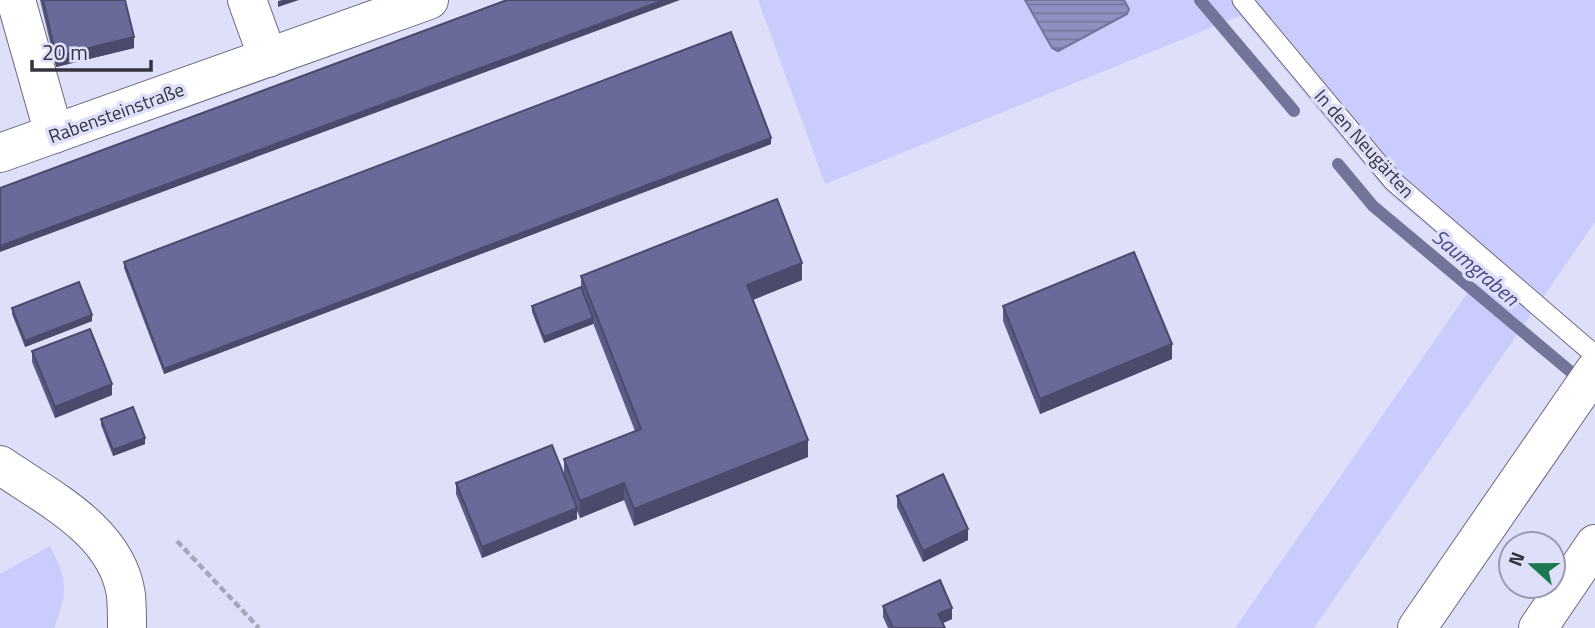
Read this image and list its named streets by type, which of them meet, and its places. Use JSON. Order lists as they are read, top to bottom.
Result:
{
  "streets": {
    "main road": ["Rabensteinstraße"],
    "lane": ["In den Neugärten"]
  },
  "water": ["Saumgraben"],
  "scale_bar": "20 m",
  "north": "left"
}
